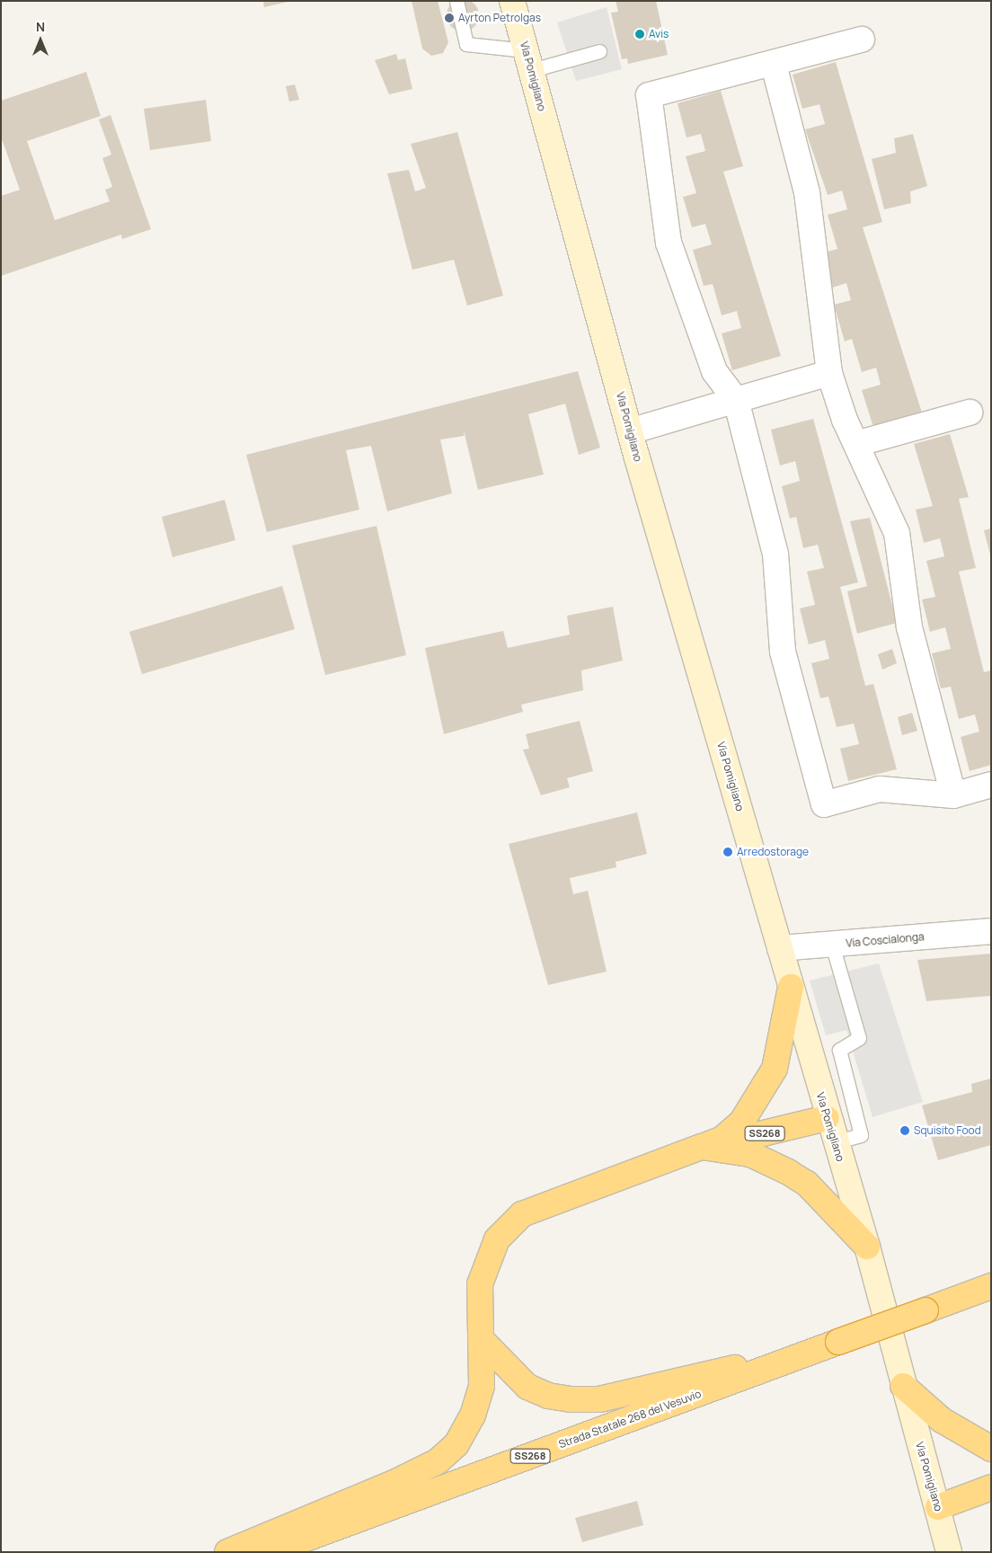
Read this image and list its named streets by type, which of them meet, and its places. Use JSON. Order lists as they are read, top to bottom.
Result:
{
  "streets": {
    "highway": ["SS268", "Strada Statale 268 del Vesuvio"],
    "main road": ["Via Pomigliano"],
    "street": ["Via Coscialonga"]
  },
  "crossings": [
    ["Via Pomigliano", "Via Coscialonga"],
    ["Via Pomigliano", "SS268"],
    ["SS268", "Strada Statale 268 del Vesuvio"]
  ],
  "places": [
    "Ayrton Petrolgas",
    "Avis",
    "Arredostorage",
    "Squisito Food"
  ],
  "north": "top"
}
